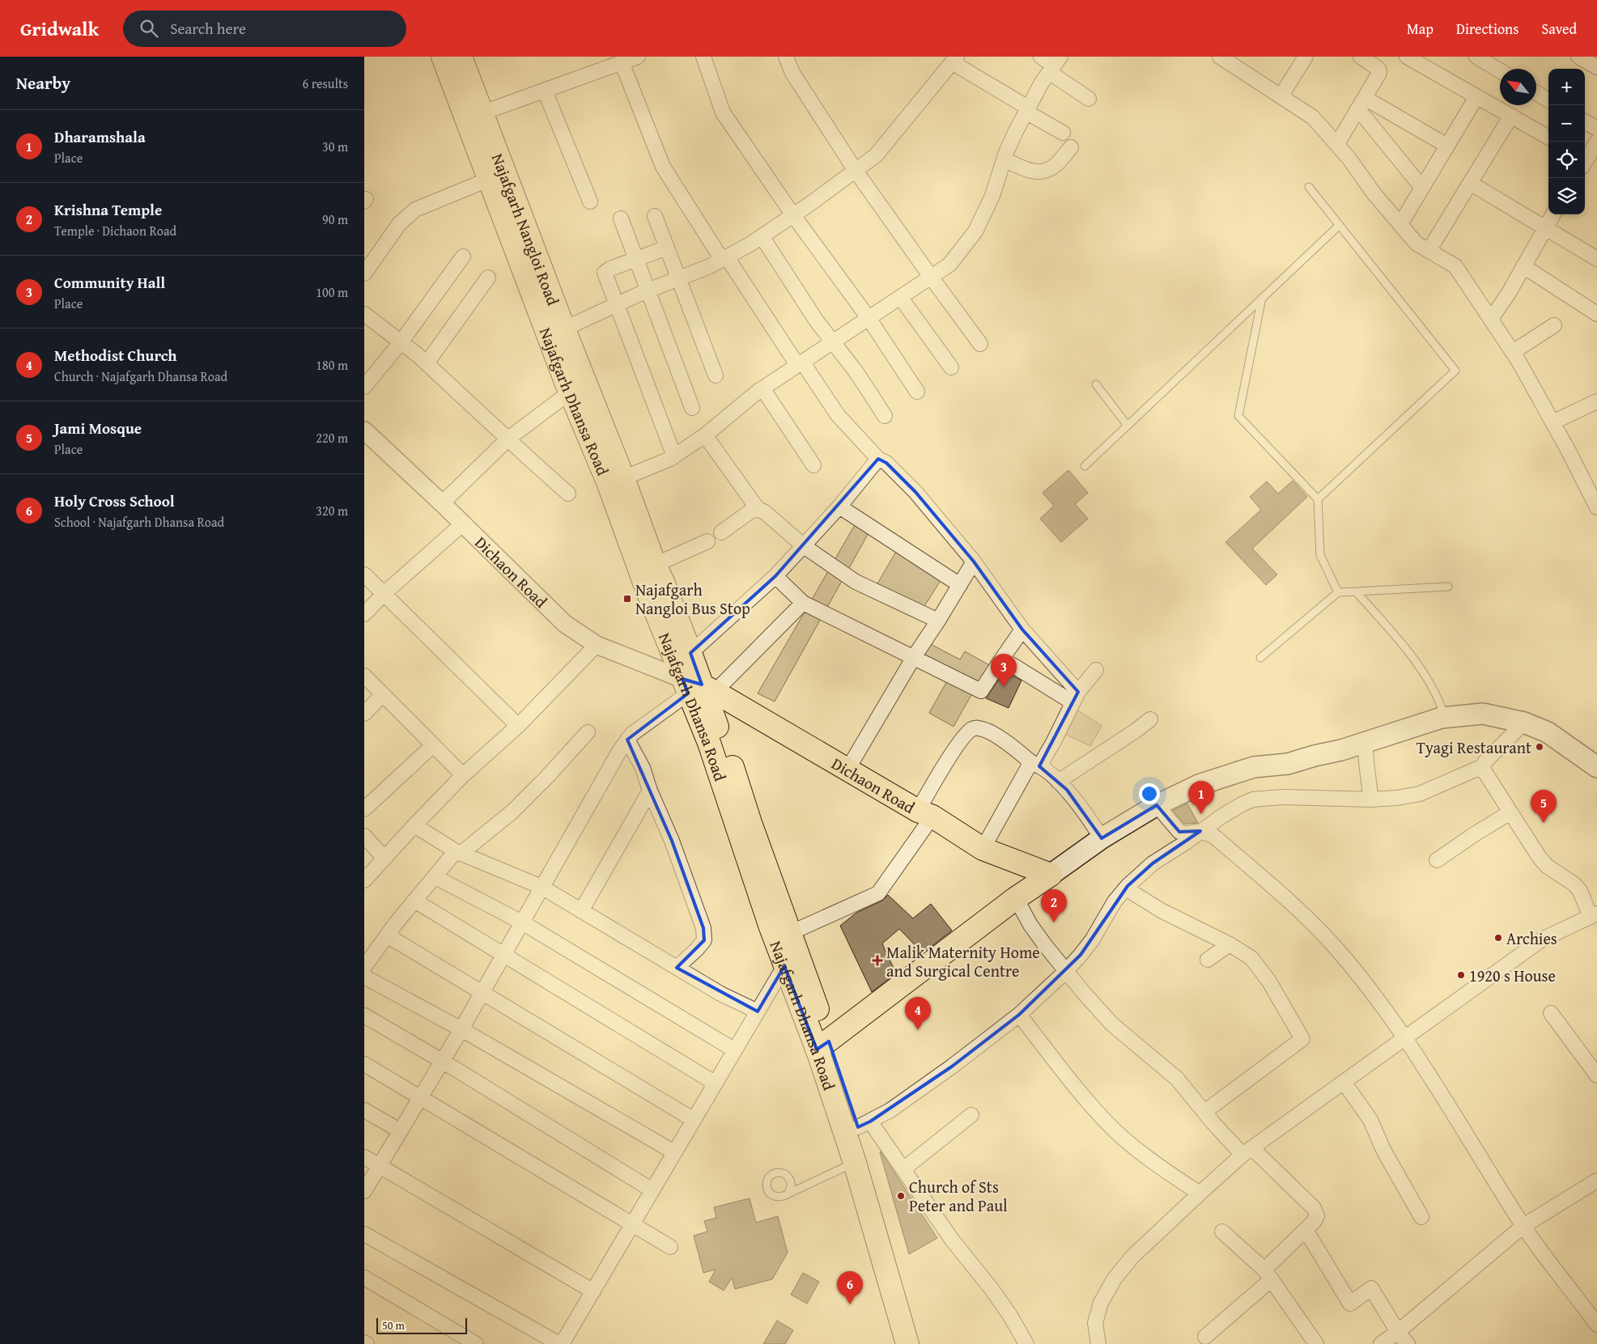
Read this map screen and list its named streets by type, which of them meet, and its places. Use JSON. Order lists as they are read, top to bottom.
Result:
{
  "streets": {
    "main road": ["Najafgarh Nangloi Road", "Najafgarh Dhansa Road", "Dichaon Road"]
  },
  "crossings": [
    ["Najafgarh Nangloi Road", "Najafgarh Dhansa Road"],
    ["Najafgarh Nangloi Road", "Dichaon Road"],
    ["Najafgarh Dhansa Road", "Dichaon Road"]
  ],
  "places": {
    "transit": ["Najafgarh Nangloi Bus Stop"],
    "other": [
      "Tyagi Restaurant",
      "Archies",
      "1920 s House",
      "Church of Sts Peter and Paul"
    ],
    "health": ["Malik Maternity Home and Surgical Centre"]
  },
  "scale_bar": "50 m",
  "north": "top left",
  "page": {
    "header": "Gridwalk",
    "search": "Search here",
    "nav": ["Map", "Directions", "Saved"],
    "heading": ["Nearby", "6 results"],
    "map_buttons": ["+", "−"],
    "list": [
      {
        "mark": "1",
        "name": "Dharamshala",
        "note": "Place",
        "value": "30 m"
      },
      {
        "mark": "2",
        "name": "Krishna Temple",
        "note": "Temple · Dichaon Road",
        "value": "90 m"
      },
      {
        "mark": "3",
        "name": "Community Hall",
        "note": "Place",
        "value": "100 m"
      },
      {
        "mark": "4",
        "name": "Methodist Church",
        "note": "Church · Najafgarh Dhansa Road",
        "value": "180 m"
      },
      {
        "mark": "5",
        "name": "Jami Mosque",
        "note": "Place",
        "value": "220 m"
      },
      {
        "mark": "6",
        "name": "Holy Cross School",
        "note": "School · Najafgarh Dhansa Road",
        "value": "320 m"
      }
    ],
    "pins": [
      "3",
      "1",
      "5",
      "2",
      "4",
      "6"
    ],
    "scale": "50 m"
  }
}
